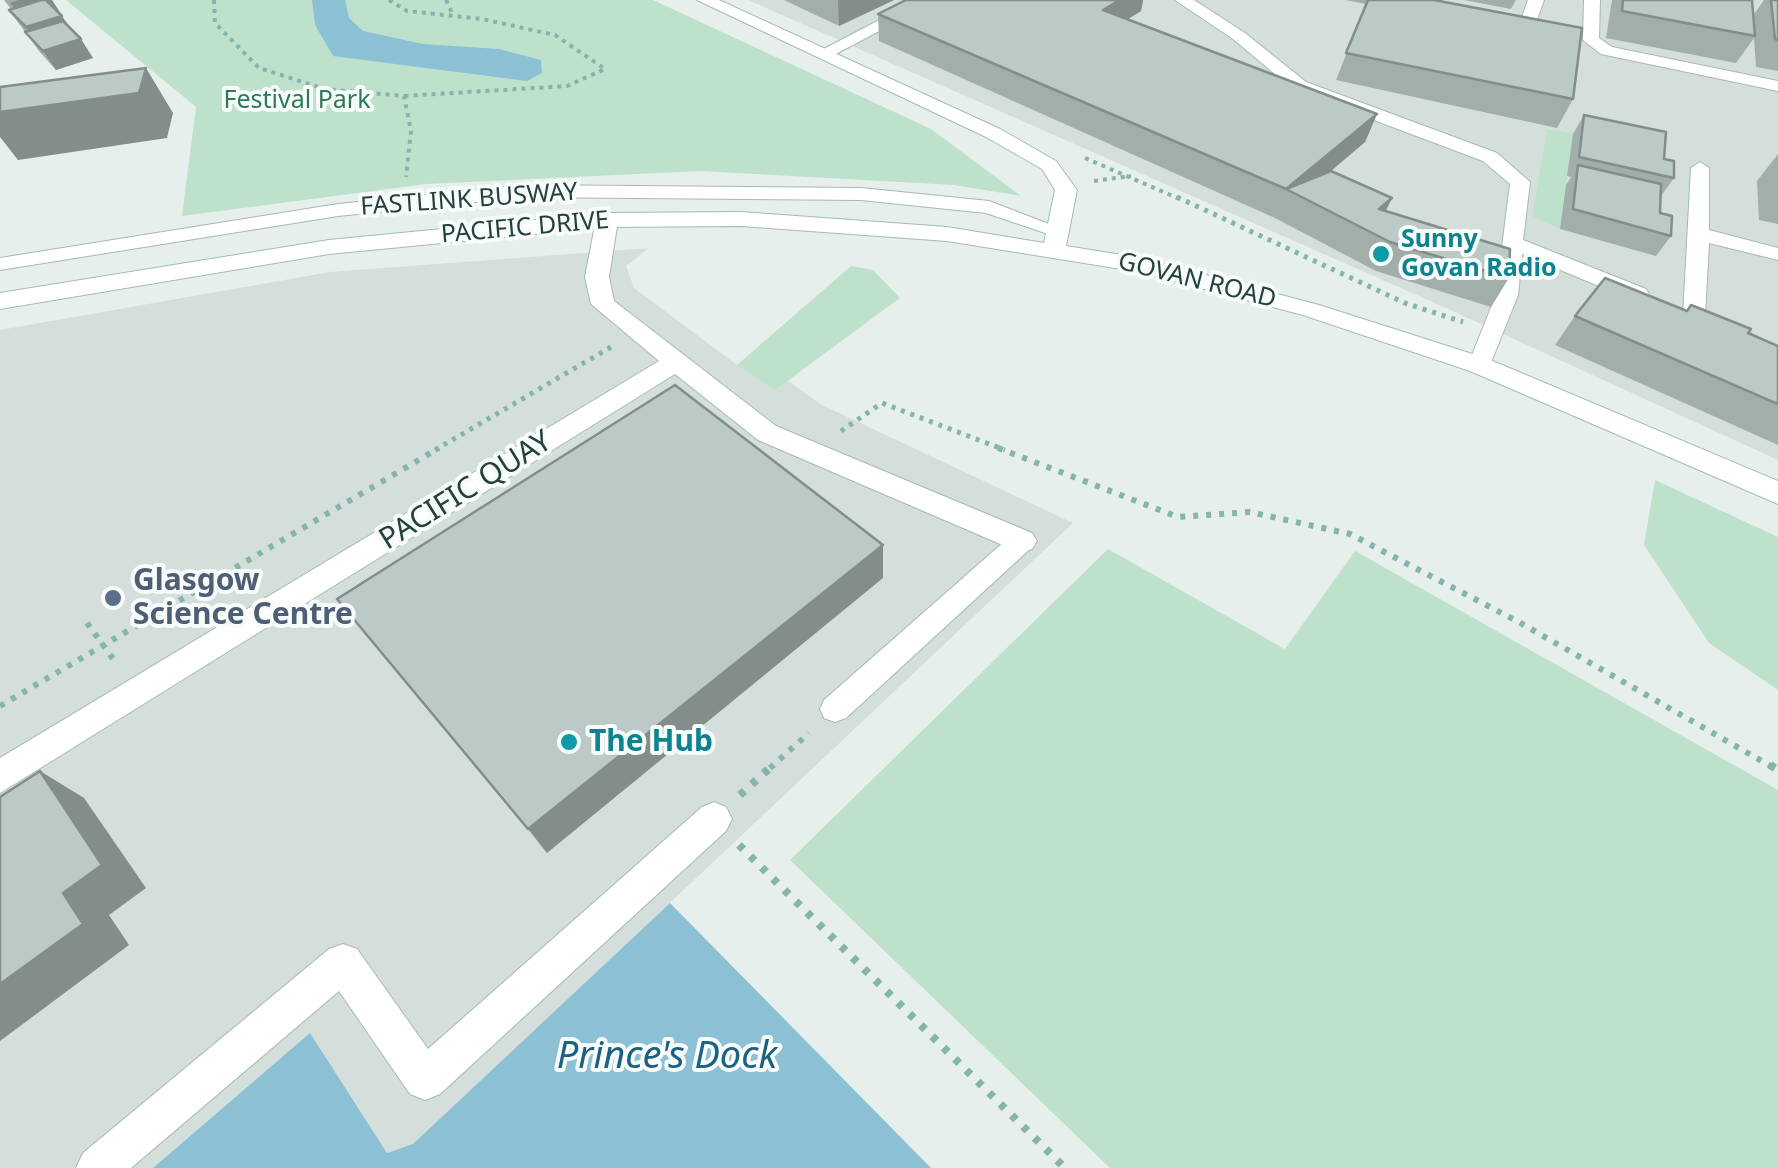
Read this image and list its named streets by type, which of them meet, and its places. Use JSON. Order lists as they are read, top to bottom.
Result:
{
  "streets": {
    "street": ["PACIFIC DRIVE", "GOVAN ROAD", "PACIFIC QUAY"],
    "lane": ["FASTLINK BUSWAY"]
  },
  "crossings": [
    ["FASTLINK BUSWAY", "PACIFIC DRIVE"],
    ["FASTLINK BUSWAY", "GOVAN ROAD"],
    ["PACIFIC DRIVE", "GOVAN ROAD"]
  ],
  "water": ["Prince's Dock"],
  "parks": ["Festival Park"],
  "places": ["Sunny Govan Radio", "Glasgow Science Centre", "The Hub"]
}
